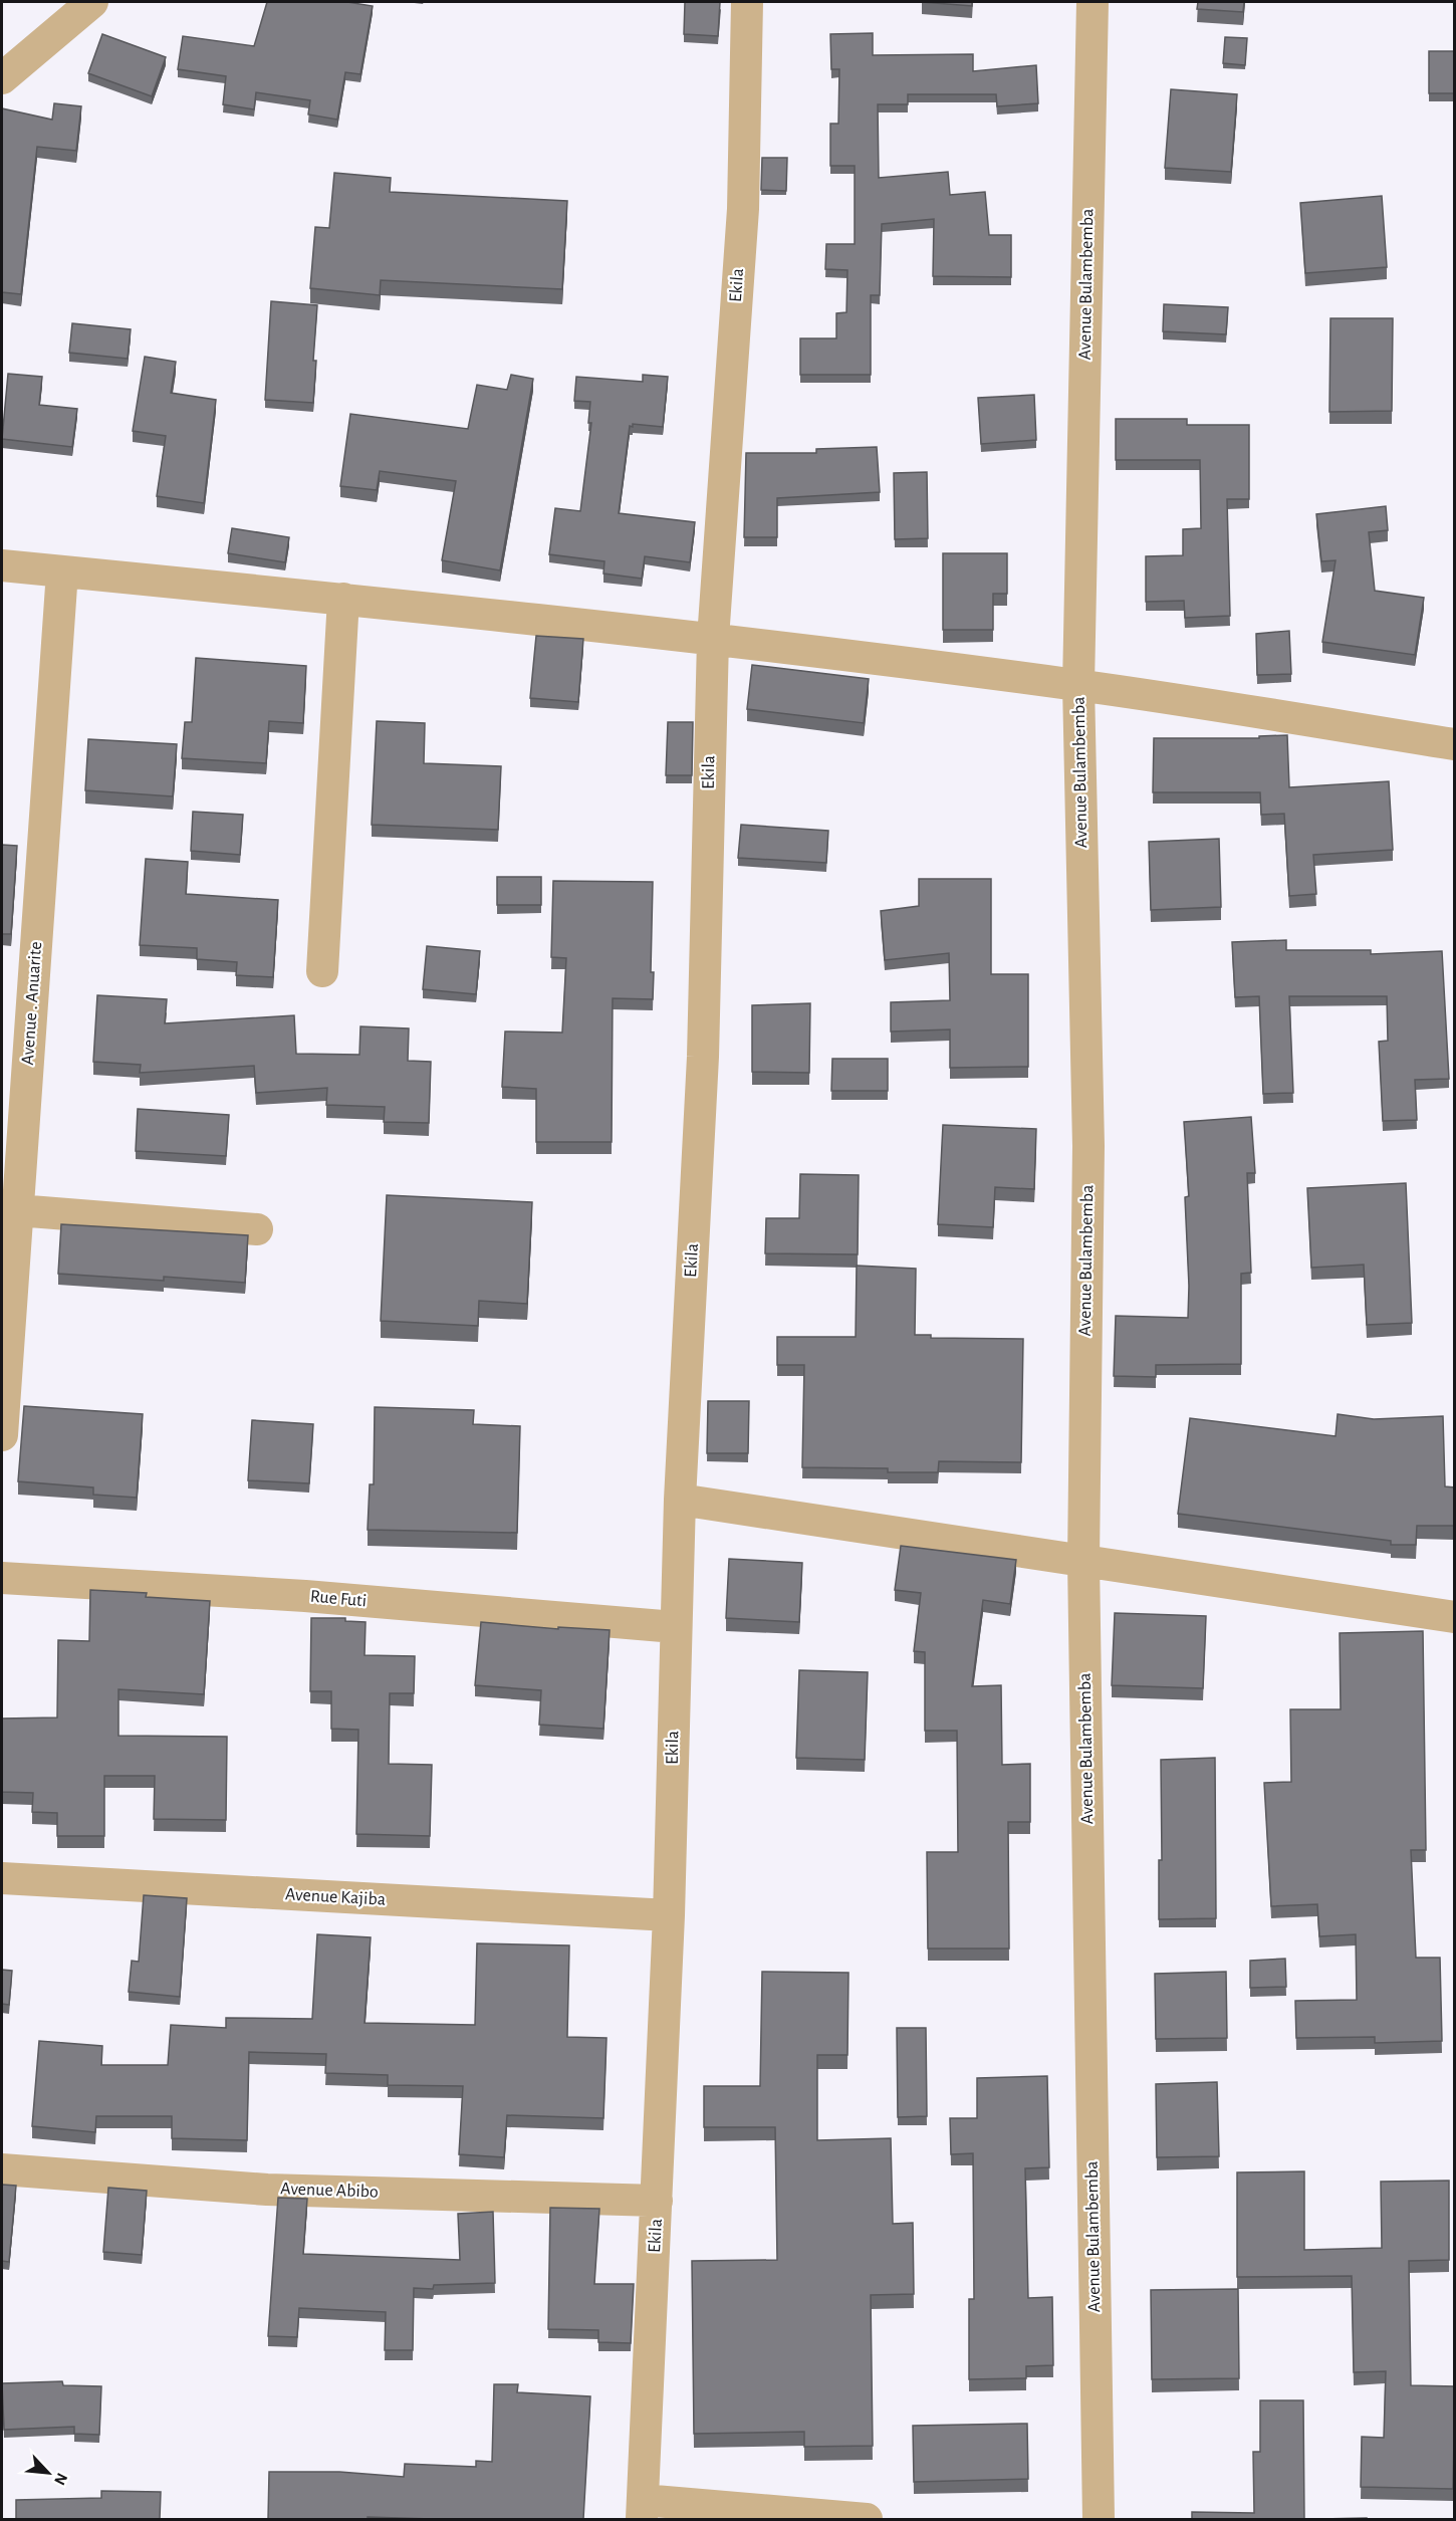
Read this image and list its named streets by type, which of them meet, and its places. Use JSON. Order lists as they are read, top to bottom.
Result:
{
  "streets": {
    "street": [
      "Avenue Bulambemba",
      "Ekila",
      "Avenue . Anuarite",
      "Rue Futi",
      "Avenue Kajiba",
      "Avenue Abibo"
    ]
  },
  "crossings": [
    ["Ekila", "Rue Futi"],
    ["Ekila", "Avenue Kajiba"],
    ["Ekila", "Avenue Abibo"]
  ],
  "north": "bottom right"
}
